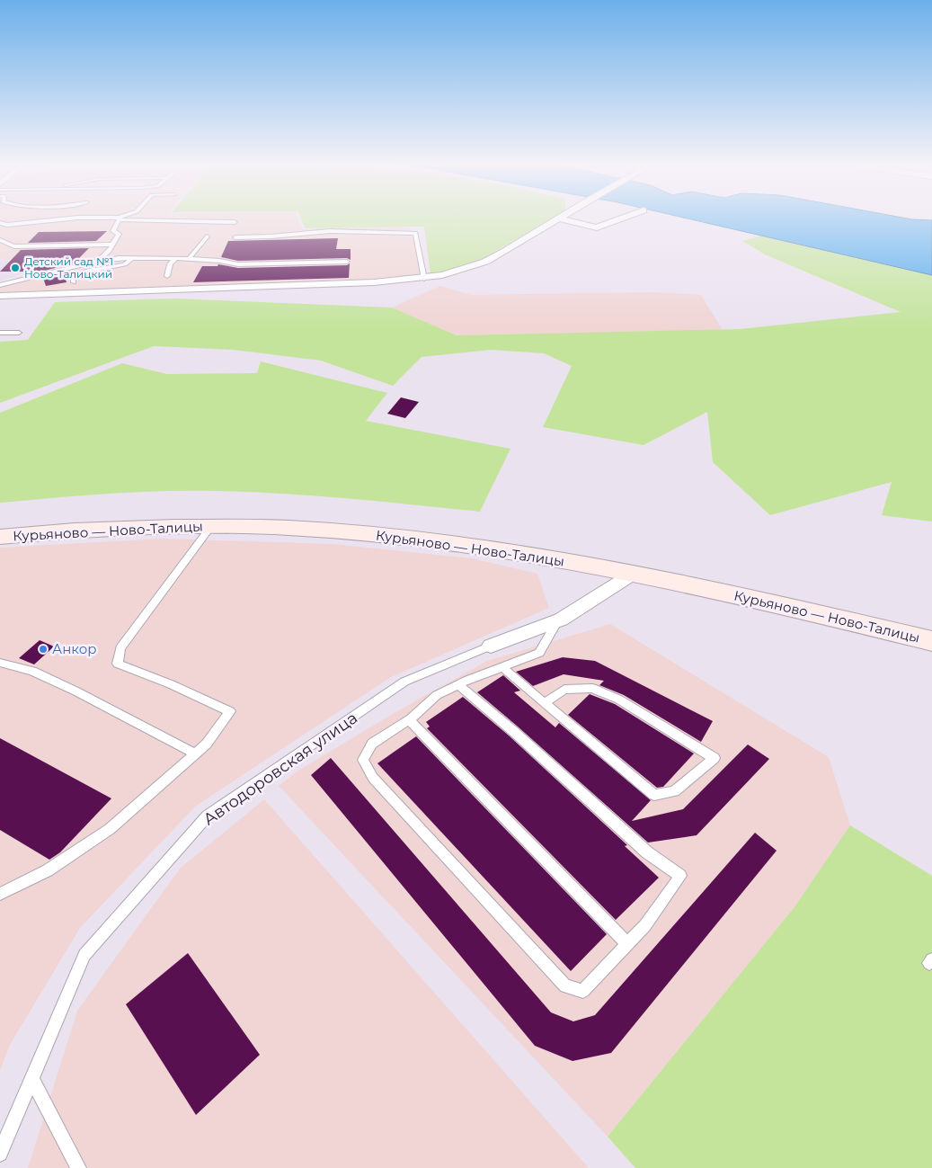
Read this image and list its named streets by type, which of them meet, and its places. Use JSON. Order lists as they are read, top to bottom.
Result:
{
  "streets": {
    "main road": ["Курьяново — Ново-Талицы"],
    "street": ["Автодоровская улица"]
  },
  "crossings": [
    ["Курьяново — Ново-Талицы", "Автодоровская улица"]
  ],
  "places": ["Детский сад №1 Ново-Талицкий", "Анкор"]
}
